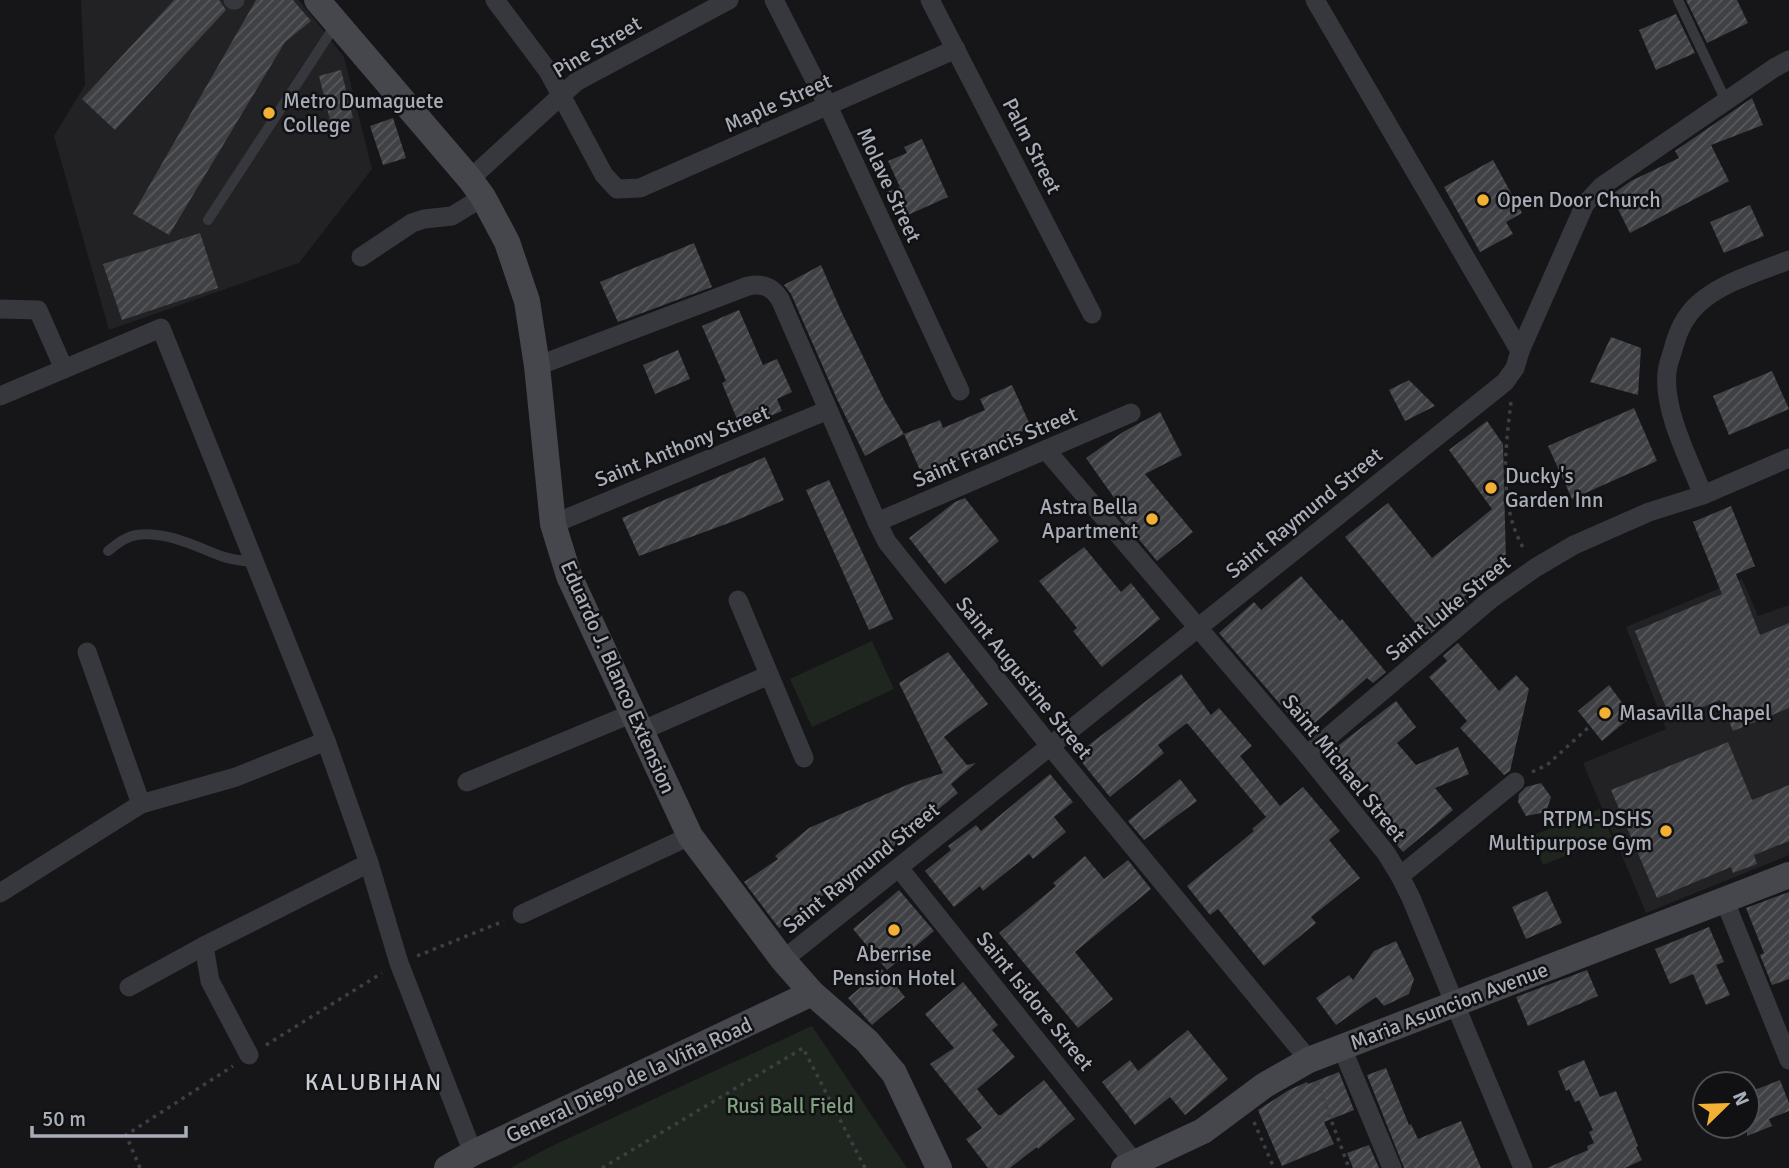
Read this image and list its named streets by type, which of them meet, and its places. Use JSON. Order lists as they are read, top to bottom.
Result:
{
  "streets": {
    "main road": ["Eduardo J. Blanco Extension", "Maria Asuncion Avenue", "General Diego de la Viña Road"],
    "street": [
      "Pine Street",
      "Maple Street",
      "Palm Street",
      "Molave Street",
      "Saint Anthony Street",
      "Saint Francis Street",
      "Saint Raymund Street",
      "Saint Luke Street",
      "Saint Augustine Street",
      "Saint Michael Street",
      "Saint Isidore Street"
    ]
  },
  "crossings": [
    ["Pine Street", "Maple Street"],
    ["Pine Street", "Eduardo J. Blanco Extension"],
    ["Maple Street", "Palm Street"],
    ["Maple Street", "Molave Street"],
    ["Saint Anthony Street", "Eduardo J. Blanco Extension"],
    ["Saint Anthony Street", "Saint Augustine Street"],
    ["Saint Francis Street", "Saint Augustine Street"],
    ["Saint Francis Street", "Saint Michael Street"],
    ["Saint Raymund Street", "Eduardo J. Blanco Extension"],
    ["Saint Raymund Street", "Saint Augustine Street"],
    ["Saint Raymund Street", "Saint Michael Street"],
    ["Saint Raymund Street", "Saint Isidore Street"],
    ["Saint Luke Street", "Saint Michael Street"],
    ["Eduardo J. Blanco Extension", "Saint Augustine Street"],
    ["Eduardo J. Blanco Extension", "General Diego de la Viña Road"],
    ["Saint Augustine Street", "Maria Asuncion Avenue"],
    ["Saint Michael Street", "Maria Asuncion Avenue"],
    ["Saint Isidore Street", "Maria Asuncion Avenue"]
  ],
  "districts": ["KALUBIHAN"],
  "parks": ["Rusi Ball Field"],
  "places": [
    "Metro Dumaguete College",
    "Open Door Church",
    "Ducky's Garden Inn",
    "Astra Bella Apartment",
    "Masavilla Chapel",
    "RTPM-DSHS Multipurpose Gym",
    "Aberrise Pension Hotel"
  ],
  "scale_bar": "50 m",
  "north": "top right"
}
